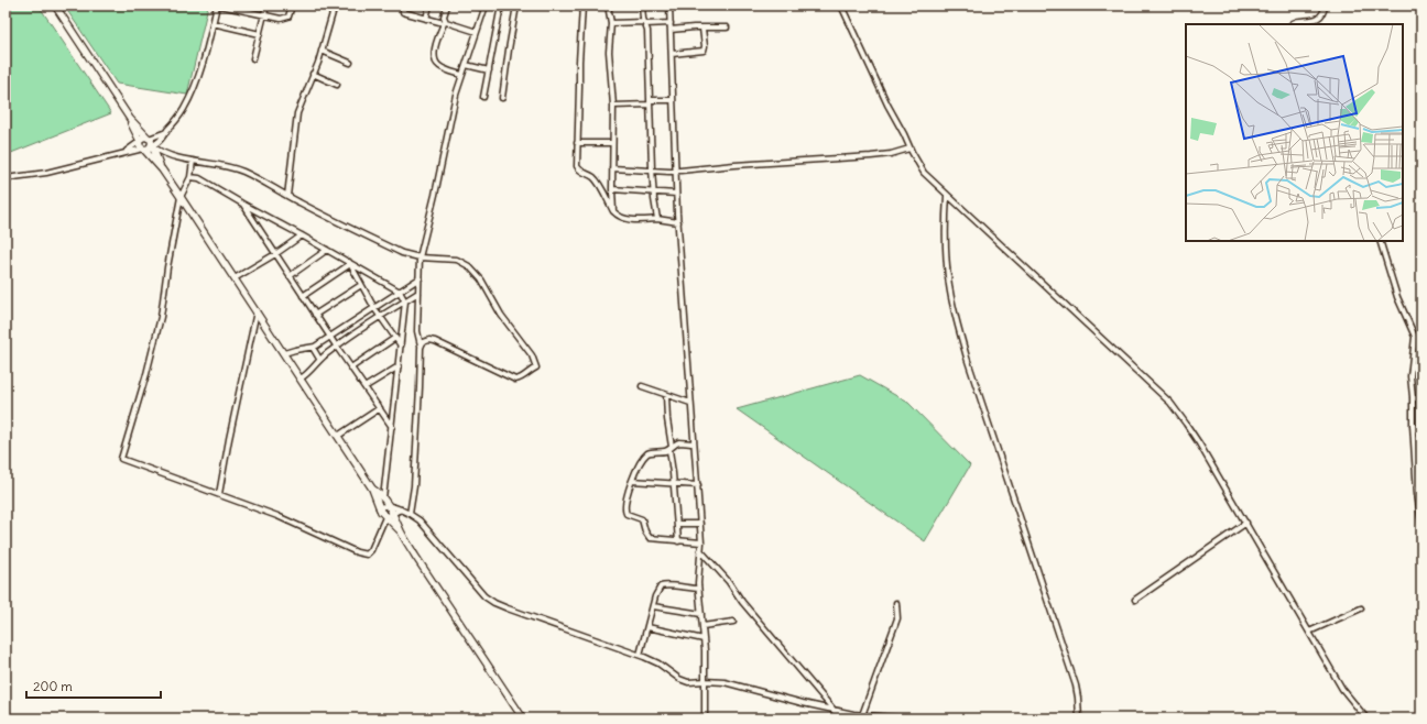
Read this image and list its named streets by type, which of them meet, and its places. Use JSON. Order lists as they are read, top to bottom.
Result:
{
  "scale_bar": "200 m"
}
